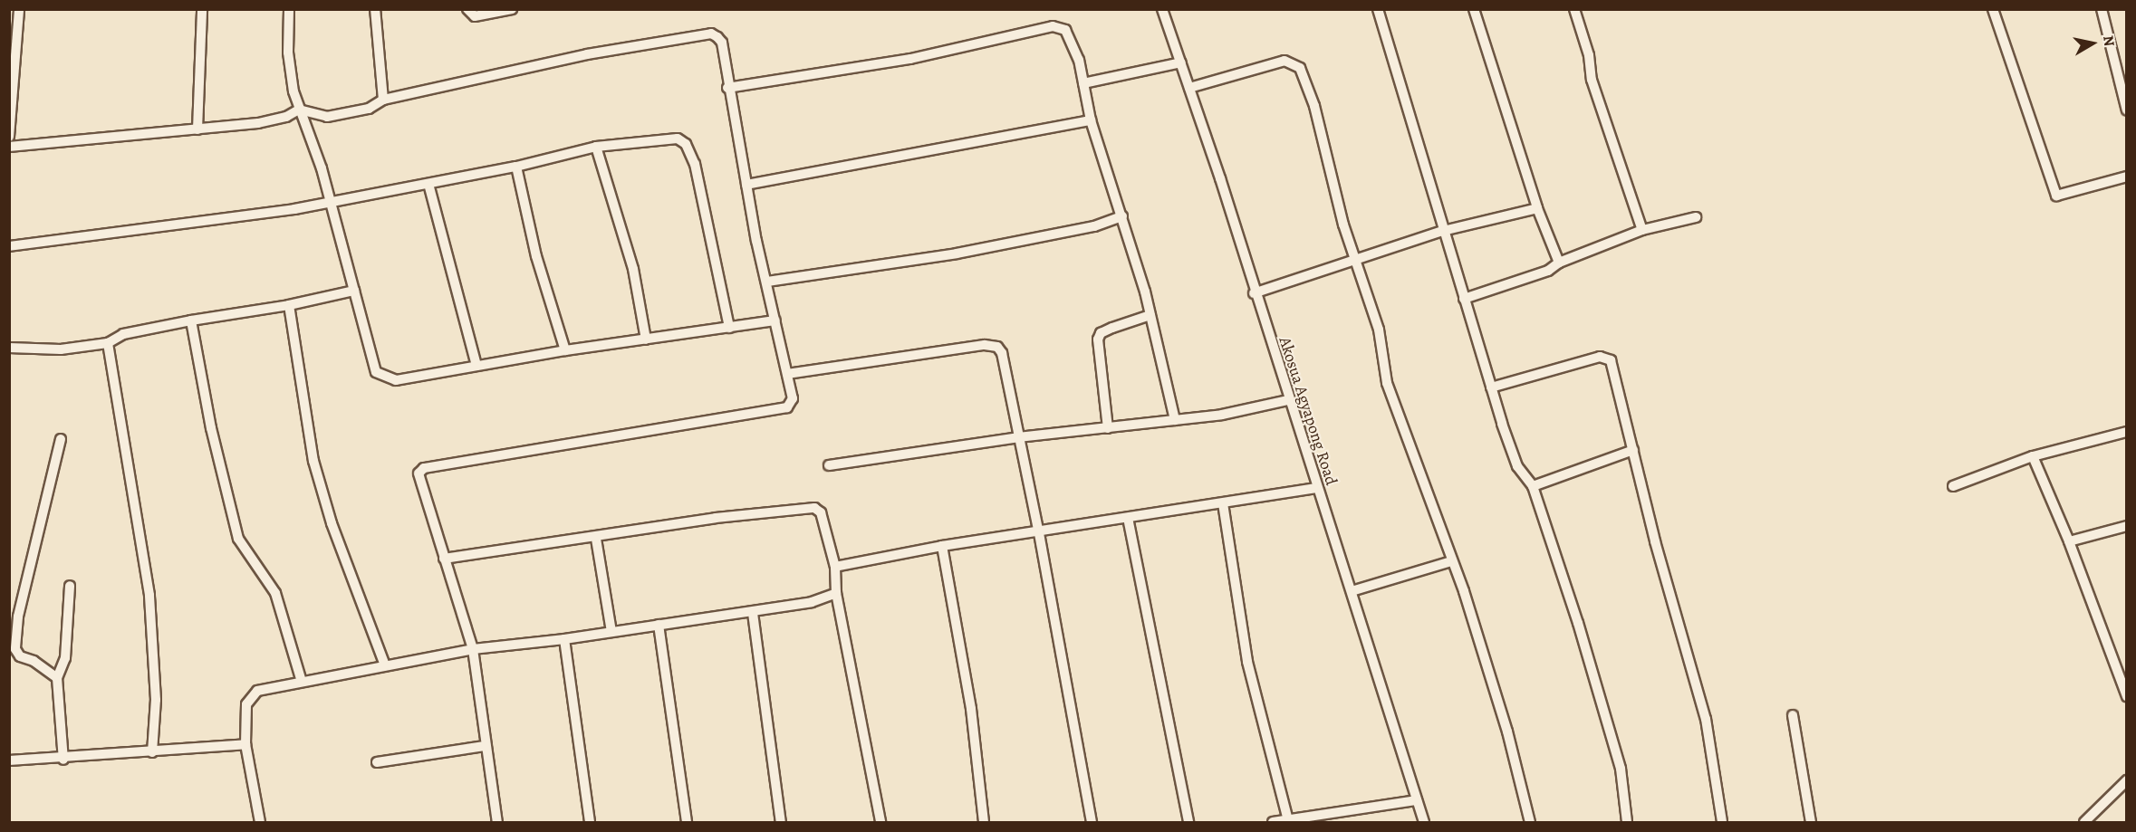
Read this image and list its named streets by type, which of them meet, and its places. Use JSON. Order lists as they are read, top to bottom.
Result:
{
  "streets": {
    "street": ["Akosua Agyapong Road"]
  },
  "north": "right"
}
